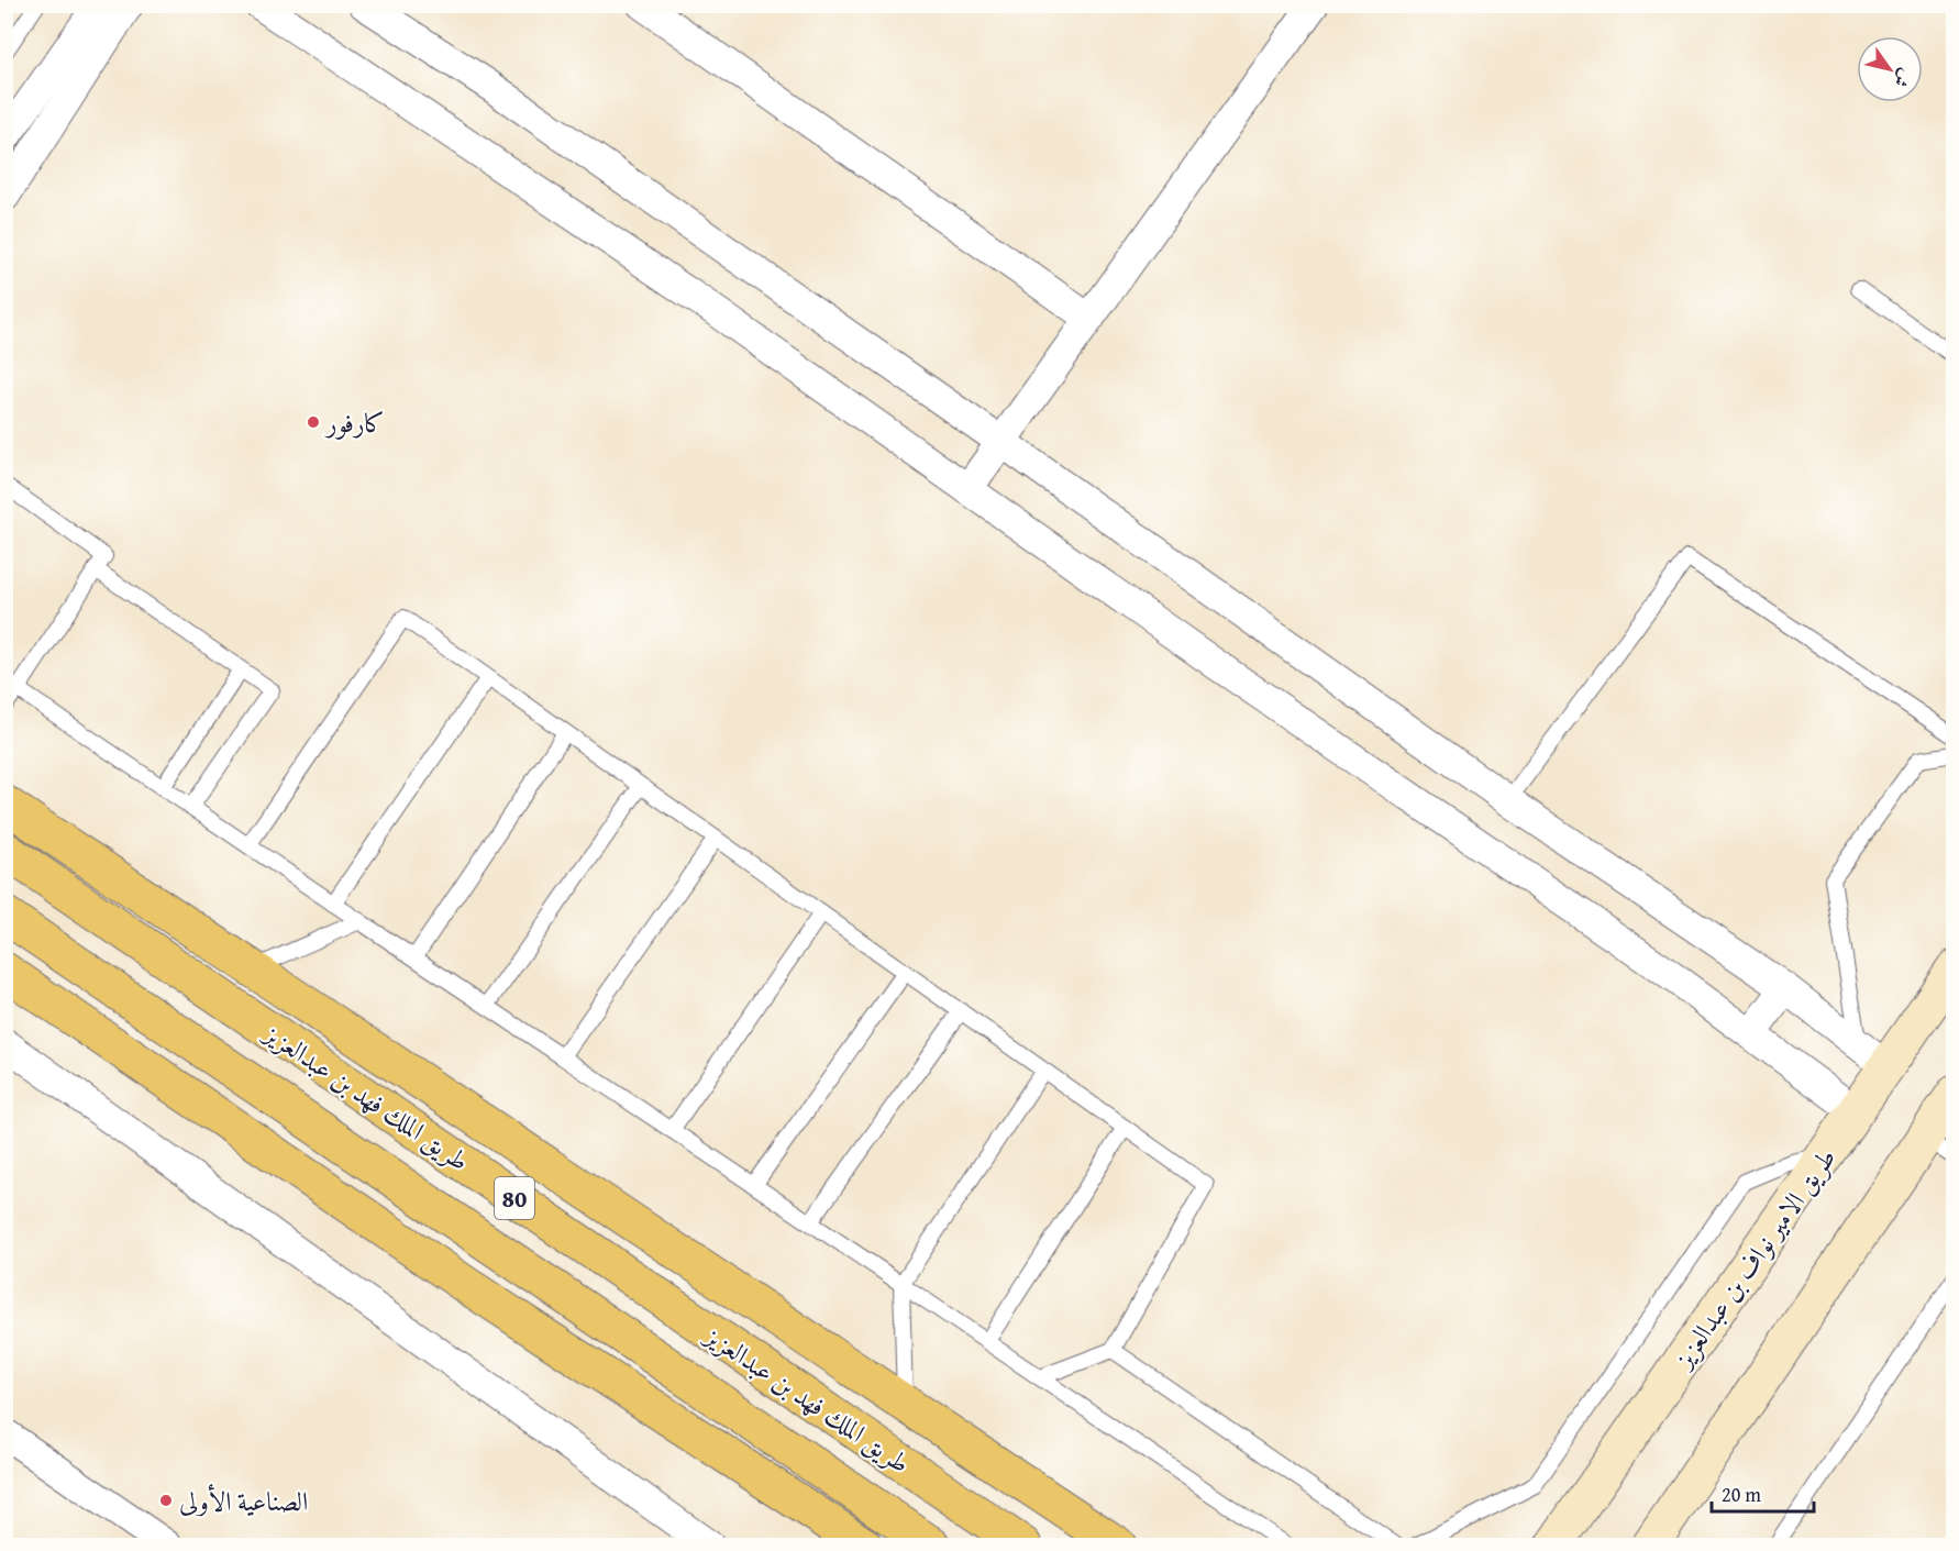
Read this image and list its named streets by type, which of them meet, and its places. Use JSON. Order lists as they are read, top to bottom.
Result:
{
  "streets": {
    "highway": ["طريق الملك فهد بن عبدالعزيز", "80"],
    "main road": ["طريق الامير نواف بن عبدالعزيز"]
  },
  "places": ["كارفور", "الصناعية الأولى"],
  "scale_bar": "20 m",
  "north": "bottom right"
}
